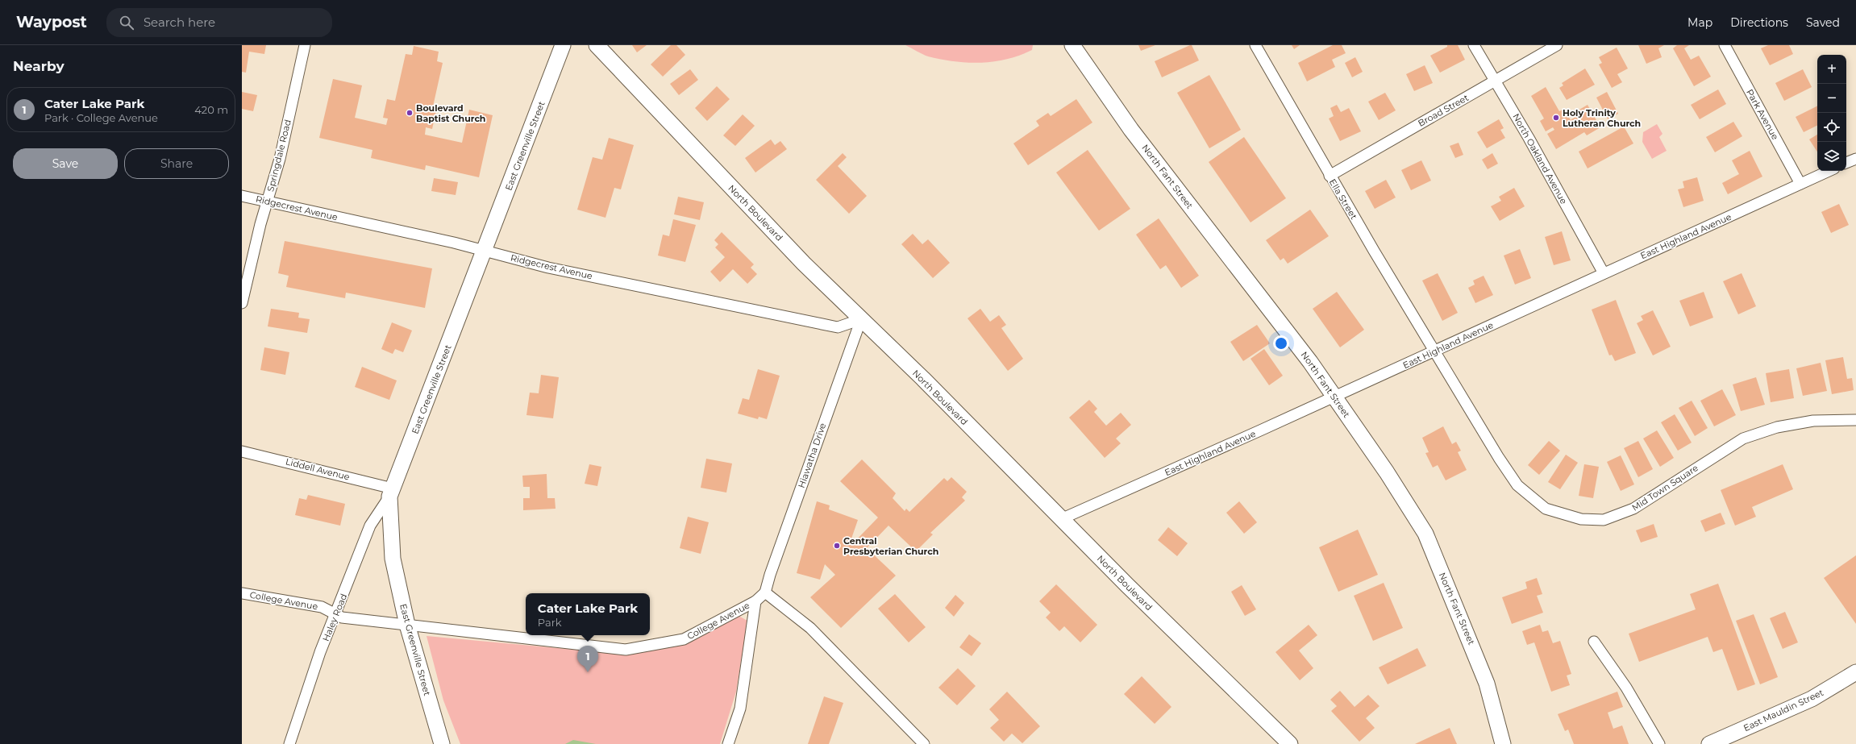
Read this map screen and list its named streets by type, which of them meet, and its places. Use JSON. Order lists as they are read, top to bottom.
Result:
{
  "streets": {
    "main road": [
      "East Greenville Street",
      "North Fant Street",
      "North Boulevard",
      "East Mauldin Street"
    ],
    "street": [
      "Broad Street",
      "Park Avenue",
      "Springdale Road",
      "North Oakland Avenue",
      "Ella Street",
      "Ridgecrest Avenue",
      "East Highland Avenue",
      "Hiawatha Drive",
      "Liddell Avenue",
      "Mid Town Square",
      "College Avenue",
      "Haley Road"
    ]
  },
  "crossings": [
    ["Broad Street", "North Oakland Avenue"],
    ["Broad Street", "Ella Street"],
    ["Park Avenue", "East Highland Avenue"],
    ["East Greenville Street", "Ridgecrest Avenue"],
    ["East Greenville Street", "Liddell Avenue"],
    ["East Greenville Street", "College Avenue"],
    ["East Greenville Street", "Haley Road"],
    ["Springdale Road", "Ridgecrest Avenue"],
    ["North Oakland Avenue", "East Highland Avenue"],
    ["North Fant Street", "East Highland Avenue"],
    ["Ella Street", "East Highland Avenue"],
    ["Ella Street", "Mid Town Square"],
    ["Ridgecrest Avenue", "North Boulevard"],
    ["Ridgecrest Avenue", "Hiawatha Drive"],
    ["North Boulevard", "East Highland Avenue"],
    ["North Boulevard", "Hiawatha Drive"],
    ["East Highland Avenue", "Mid Town Square"],
    ["Hiawatha Drive", "College Avenue"],
    ["Liddell Avenue", "Haley Road"],
    ["College Avenue", "Haley Road"]
  ],
  "places": ["Boulevard Baptist Church", "Holy Trinity Lutheran Church", "Central Presbyterian Church"],
  "page": {
    "header": "Waypost",
    "search": "Search here",
    "nav": ["Map", "Directions", "Saved"],
    "heading": "Nearby",
    "map_buttons": ["+", "−"],
    "list": [
      {
        "mark": "1",
        "name": "Cater Lake Park",
        "note": "Park · College Avenue",
        "value": "420 m"
      }
    ],
    "buttons": ["Save", "Share"],
    "popup": ["Cater Lake Park", "Park"],
    "pins": "1"
  }
}
